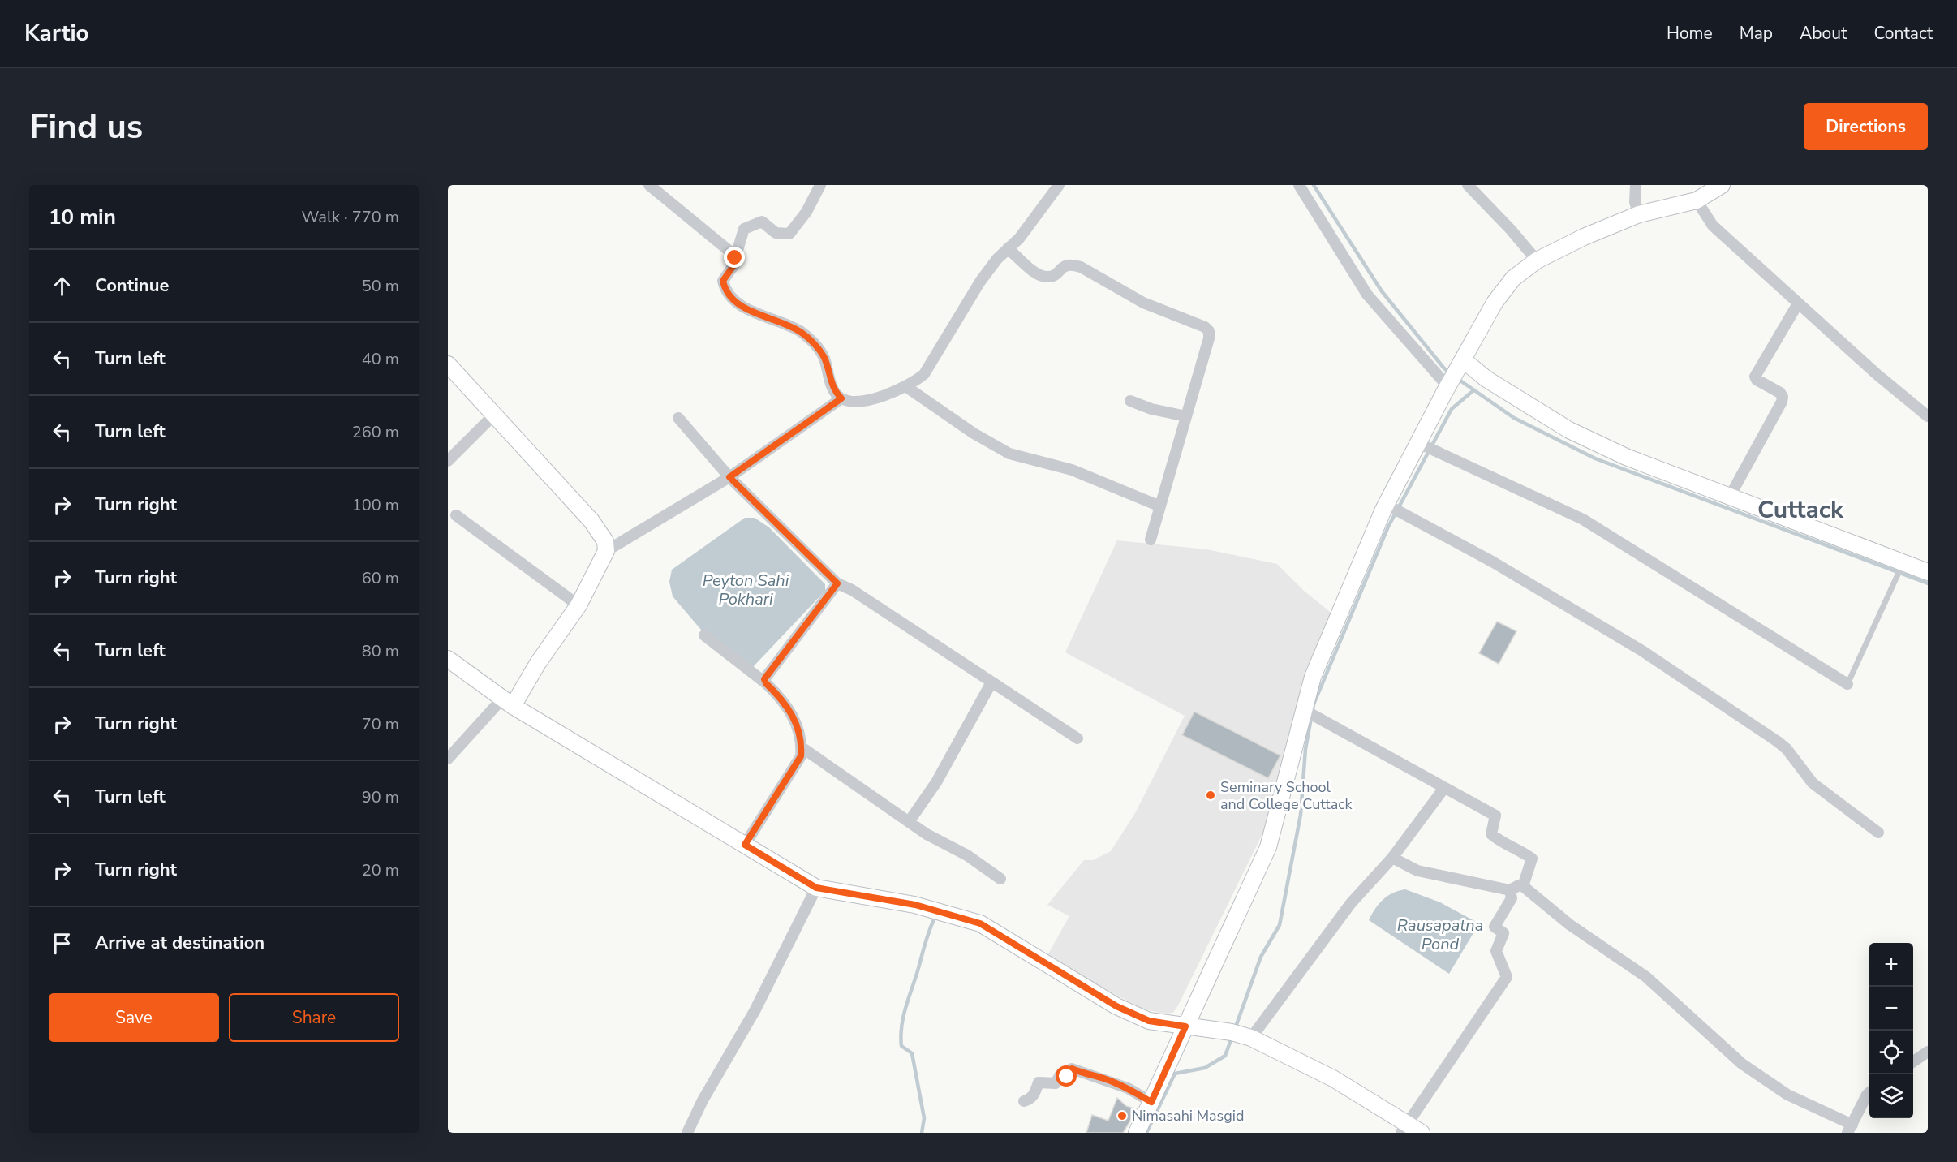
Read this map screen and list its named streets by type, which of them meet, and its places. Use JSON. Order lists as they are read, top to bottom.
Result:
{
  "districts": ["Cuttack"],
  "water": ["Peyton Sahi Pokhari", "Rausapatna Pond"],
  "places": ["Seminary School and College Cuttack", "Nimasahi Masgid"],
  "page": {
    "header": "Kartio",
    "nav": [
      "Home",
      "Map",
      "About",
      "Contact"
    ],
    "buttons": [
      "Directions",
      ["Save", "Share"]
    ],
    "title": "Find us",
    "heading": ["10 min", "Walk · 770 m"],
    "list": [
      ["Continue", "50 m"],
      ["Turn left", "40 m"],
      ["Turn left", "260 m"],
      ["Turn right", "100 m"],
      ["Turn right", "60 m"],
      ["Turn left", "80 m"],
      ["Turn right", "70 m"],
      ["Turn left", "90 m"],
      ["Turn right", "20 m"],
      "Arrive at destination"
    ],
    "map_buttons": ["+", "−"]
  }
}
